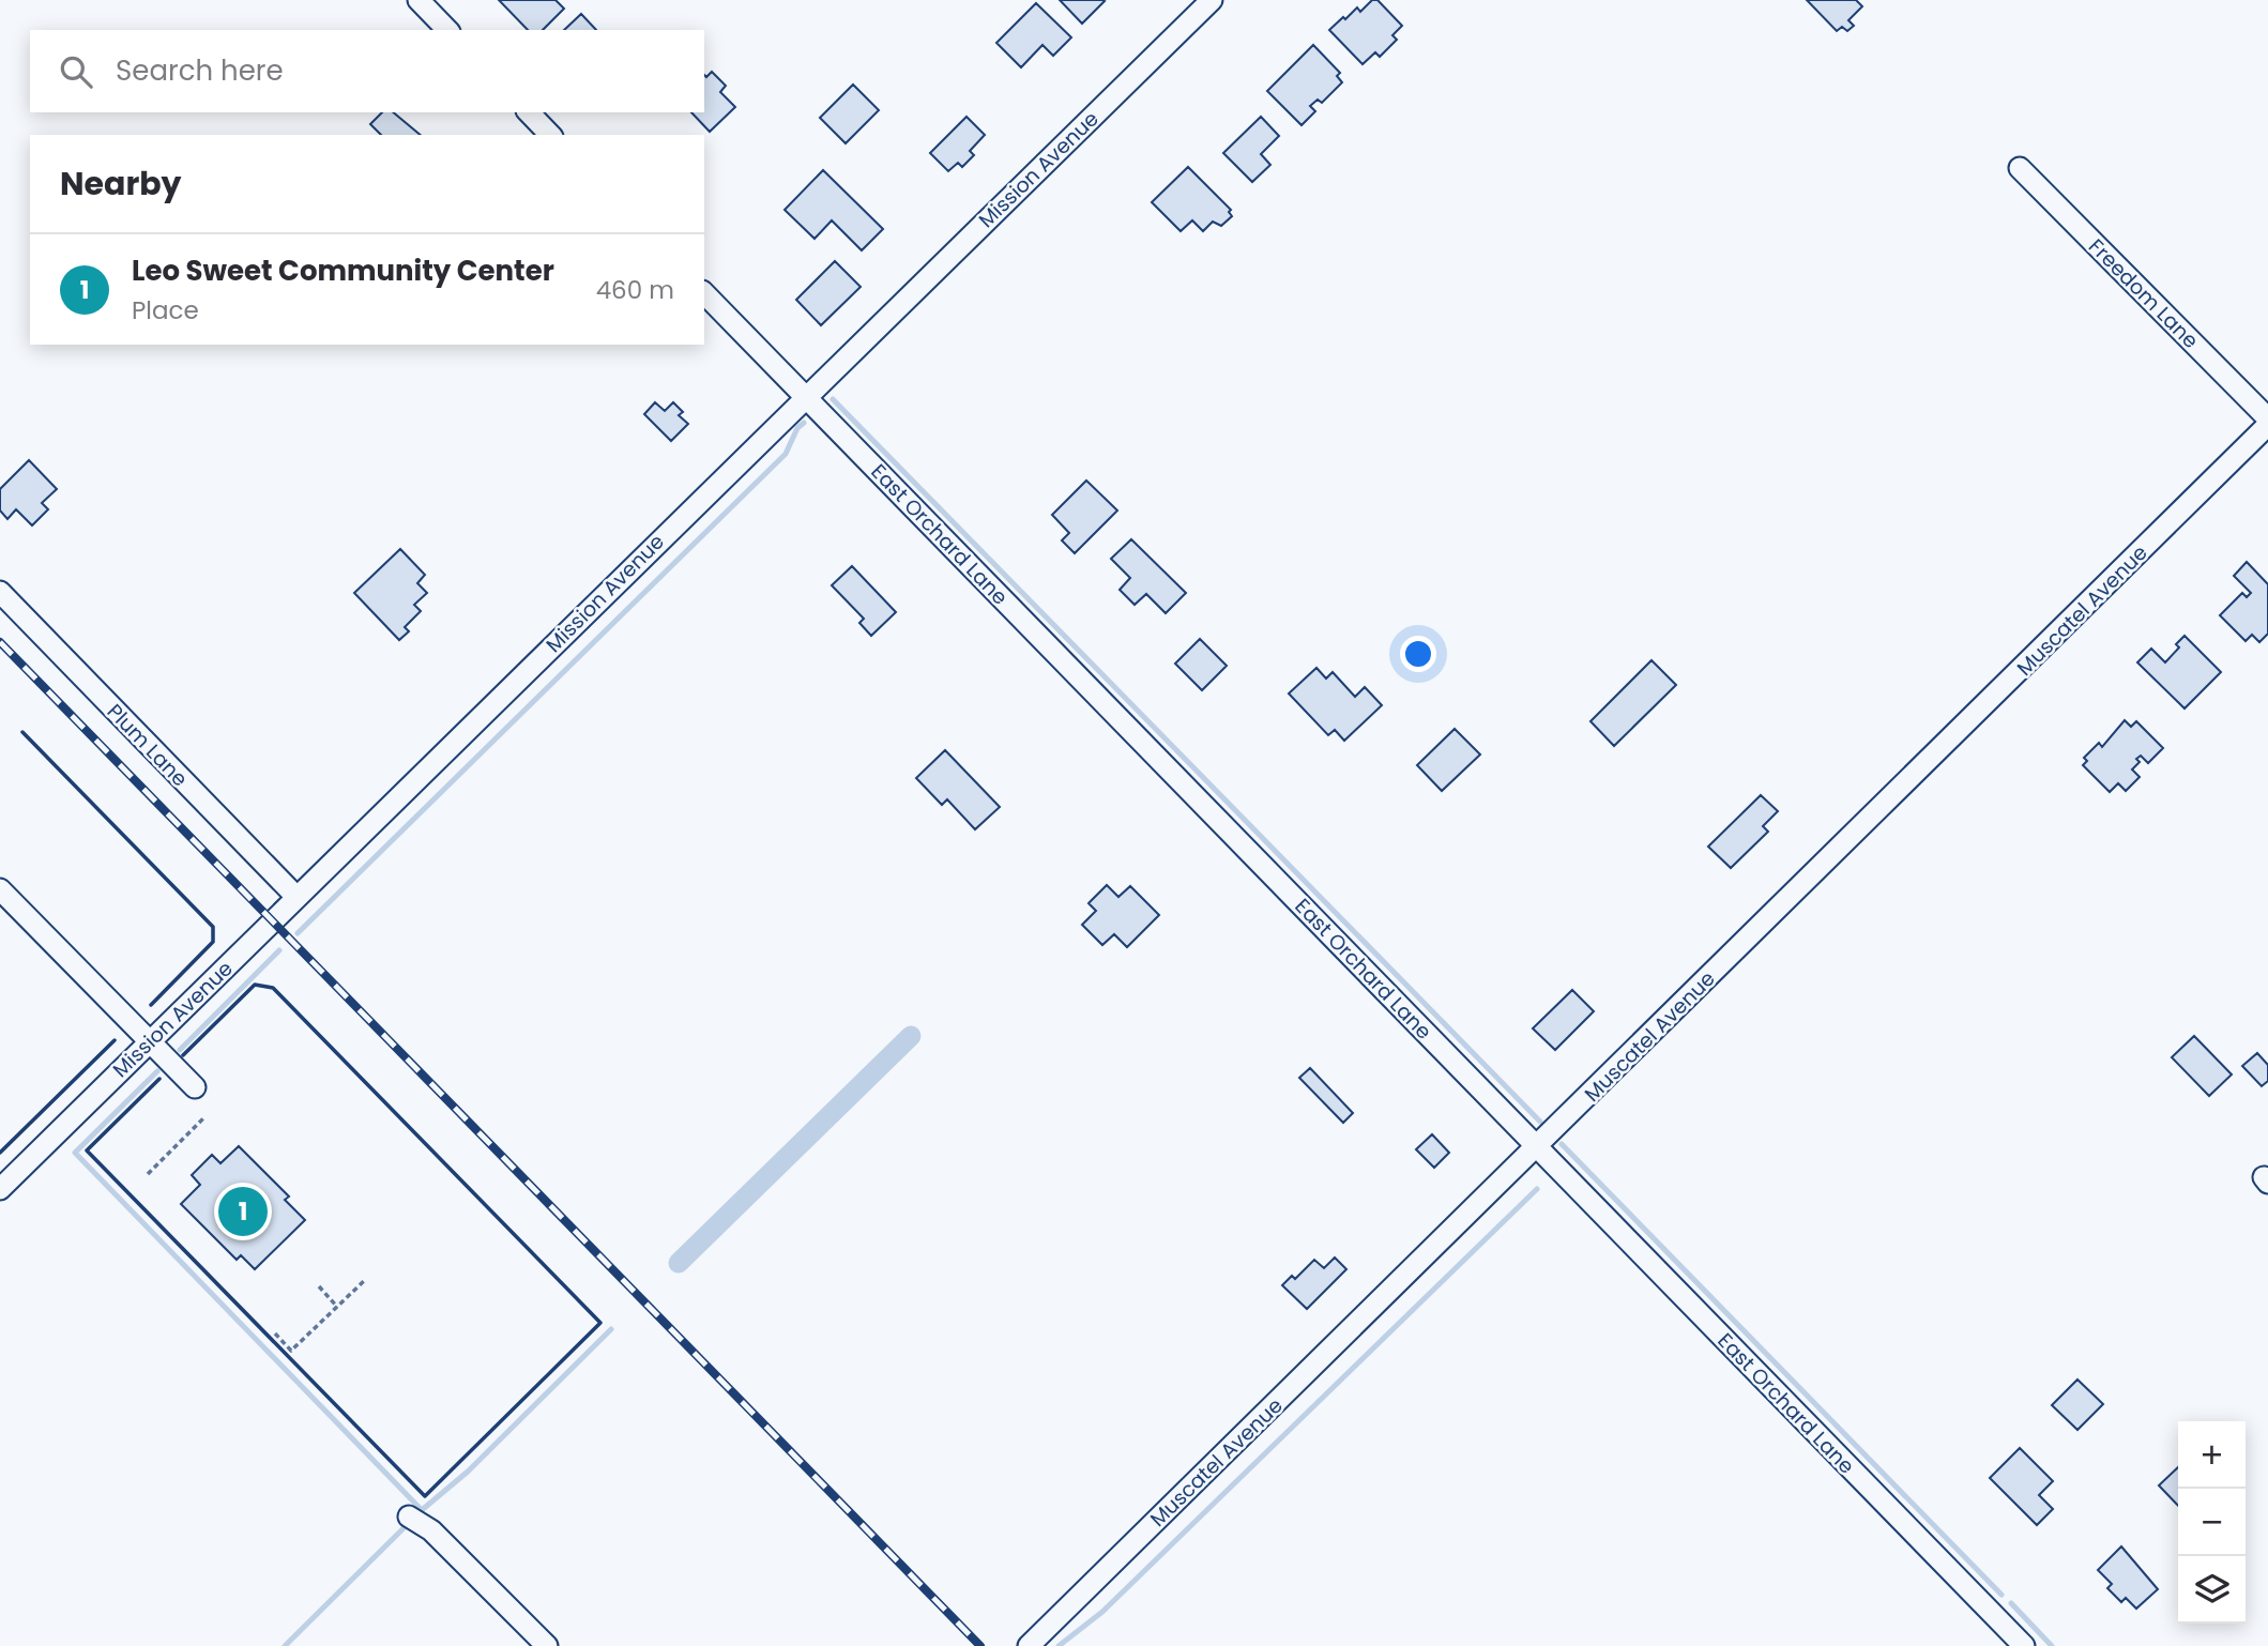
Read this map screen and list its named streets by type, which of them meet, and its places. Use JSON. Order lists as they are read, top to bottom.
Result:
{
  "streets": {
    "street": [
      "Mission Avenue",
      "Freedom Lane",
      "East Orchard Lane",
      "Muscatel Avenue",
      "Plum Lane"
    ]
  },
  "crossings": [
    ["Mission Avenue", "East Orchard Lane"],
    ["Mission Avenue", "Plum Lane"],
    ["East Orchard Lane", "Muscatel Avenue"]
  ],
  "page": {
    "search": "Search here",
    "heading": "Nearby",
    "list": [
      {
        "mark": "1",
        "name": "Leo Sweet Community Center",
        "note": "Place",
        "value": "460 m"
      }
    ],
    "pins": "1",
    "map_buttons": ["+", "−"]
  }
}
